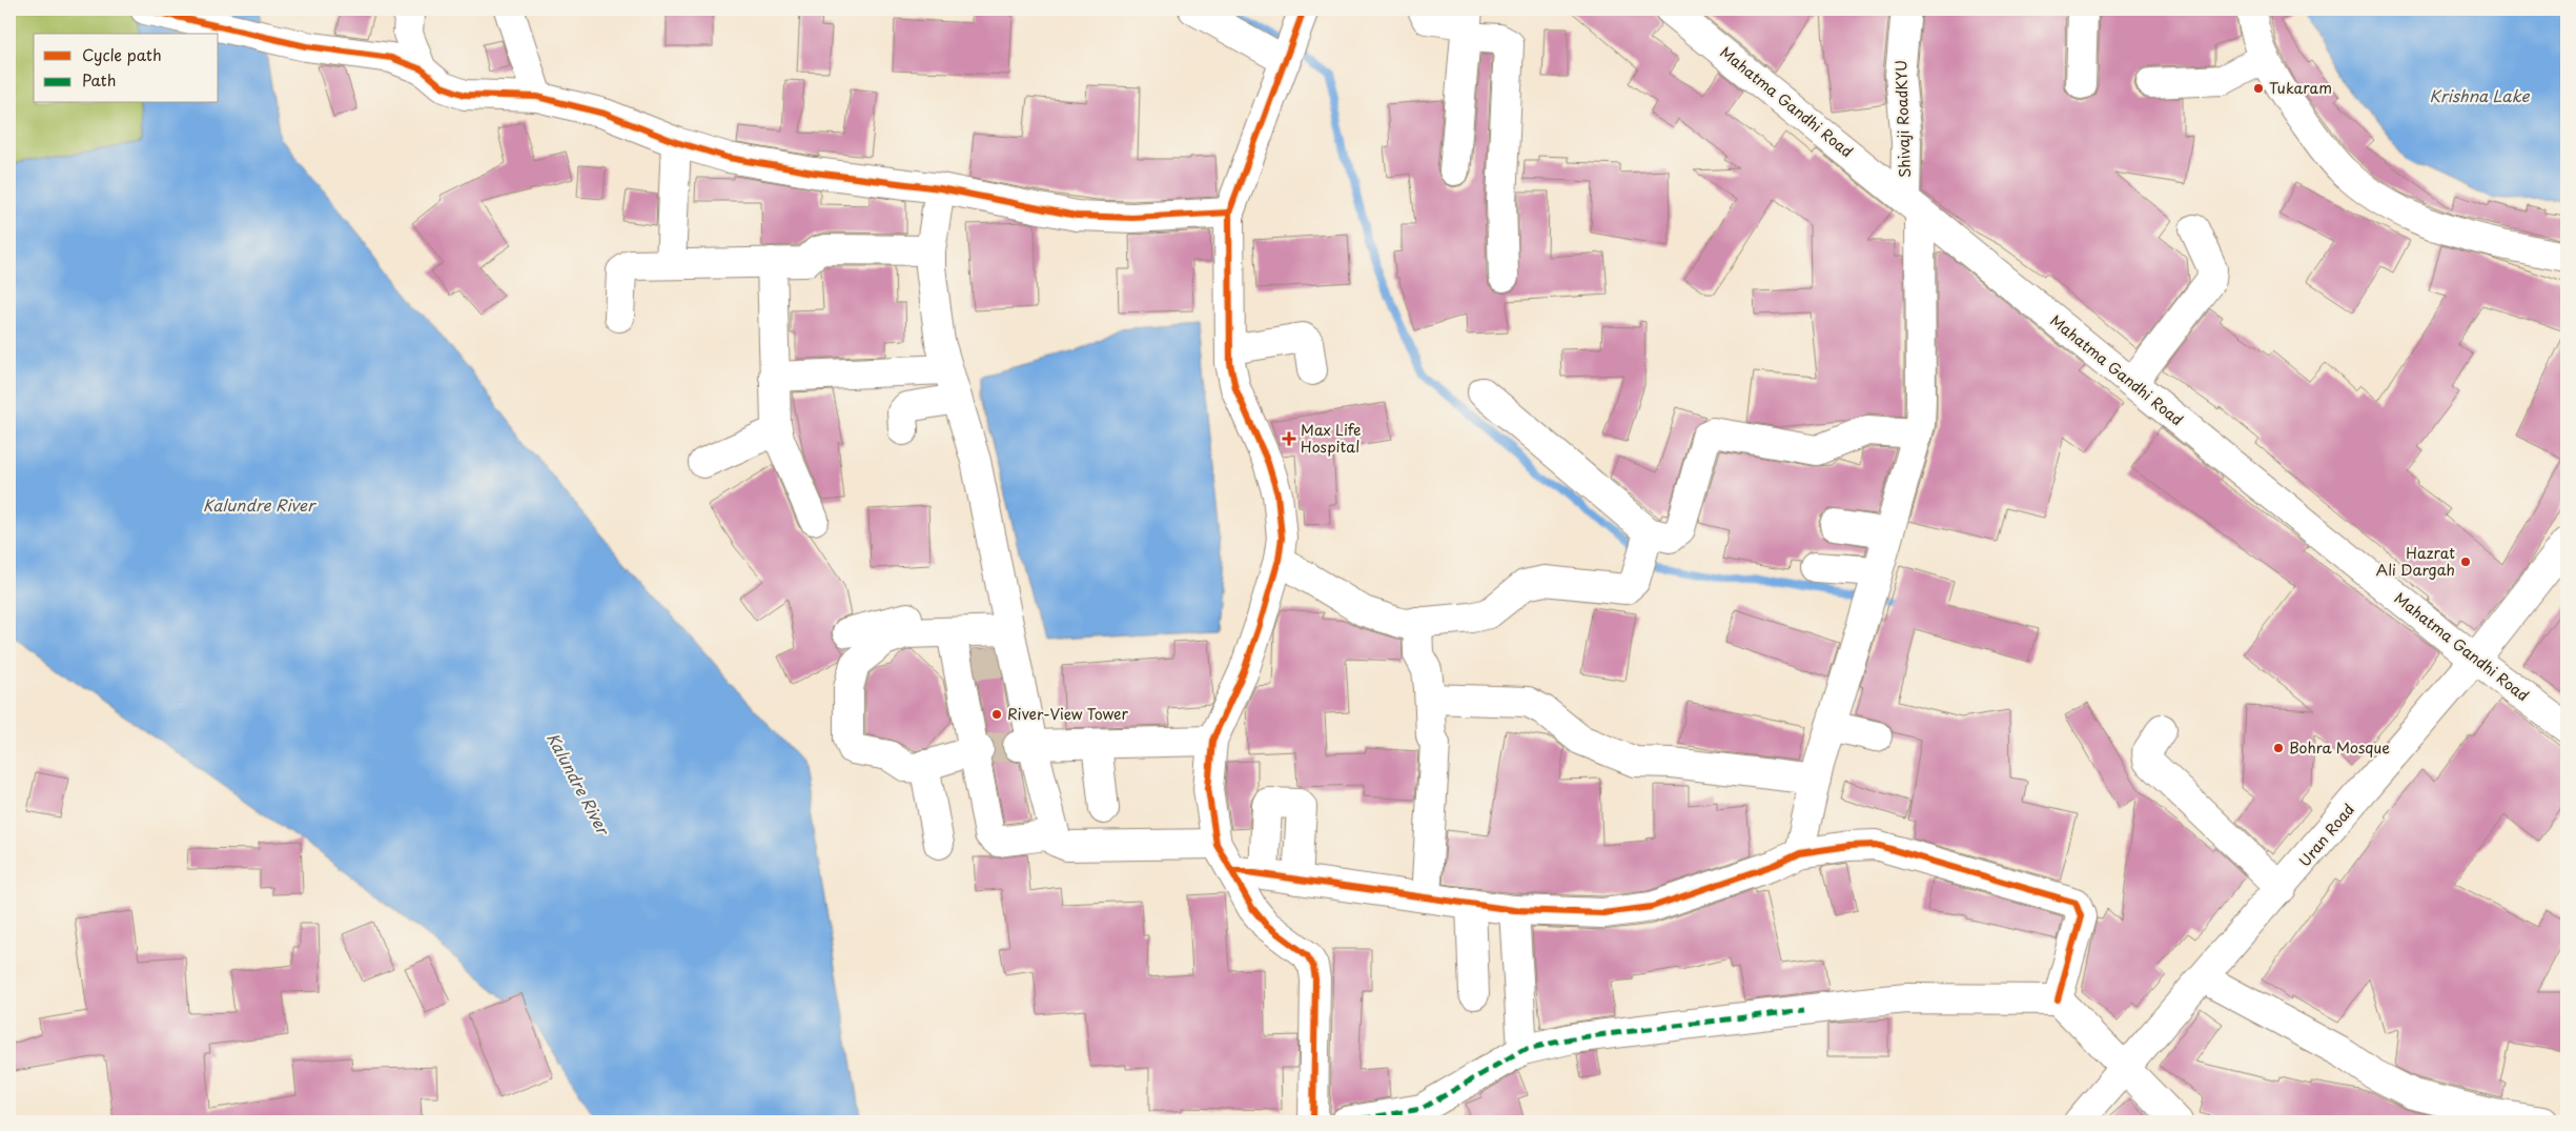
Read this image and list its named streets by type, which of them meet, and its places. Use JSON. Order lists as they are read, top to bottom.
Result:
{
  "streets": {
    "street": ["Mahatma Gandhi Road", "Shivaji RoadKYU", "Uran Road"]
  },
  "crossings": [
    ["Mahatma Gandhi Road", "Shivaji RoadKYU"],
    ["Mahatma Gandhi Road", "Uran Road"]
  ],
  "water": ["Krishna Lake", "Kalundre River"],
  "places": {
    "other": [
      "Tukaram",
      "Hazrat Ali Dargah",
      "River-View Tower",
      "Bohra Mosque"
    ],
    "health": ["Max Life Hospital"]
  },
  "legend": ["Cycle path", "Path"]
}
